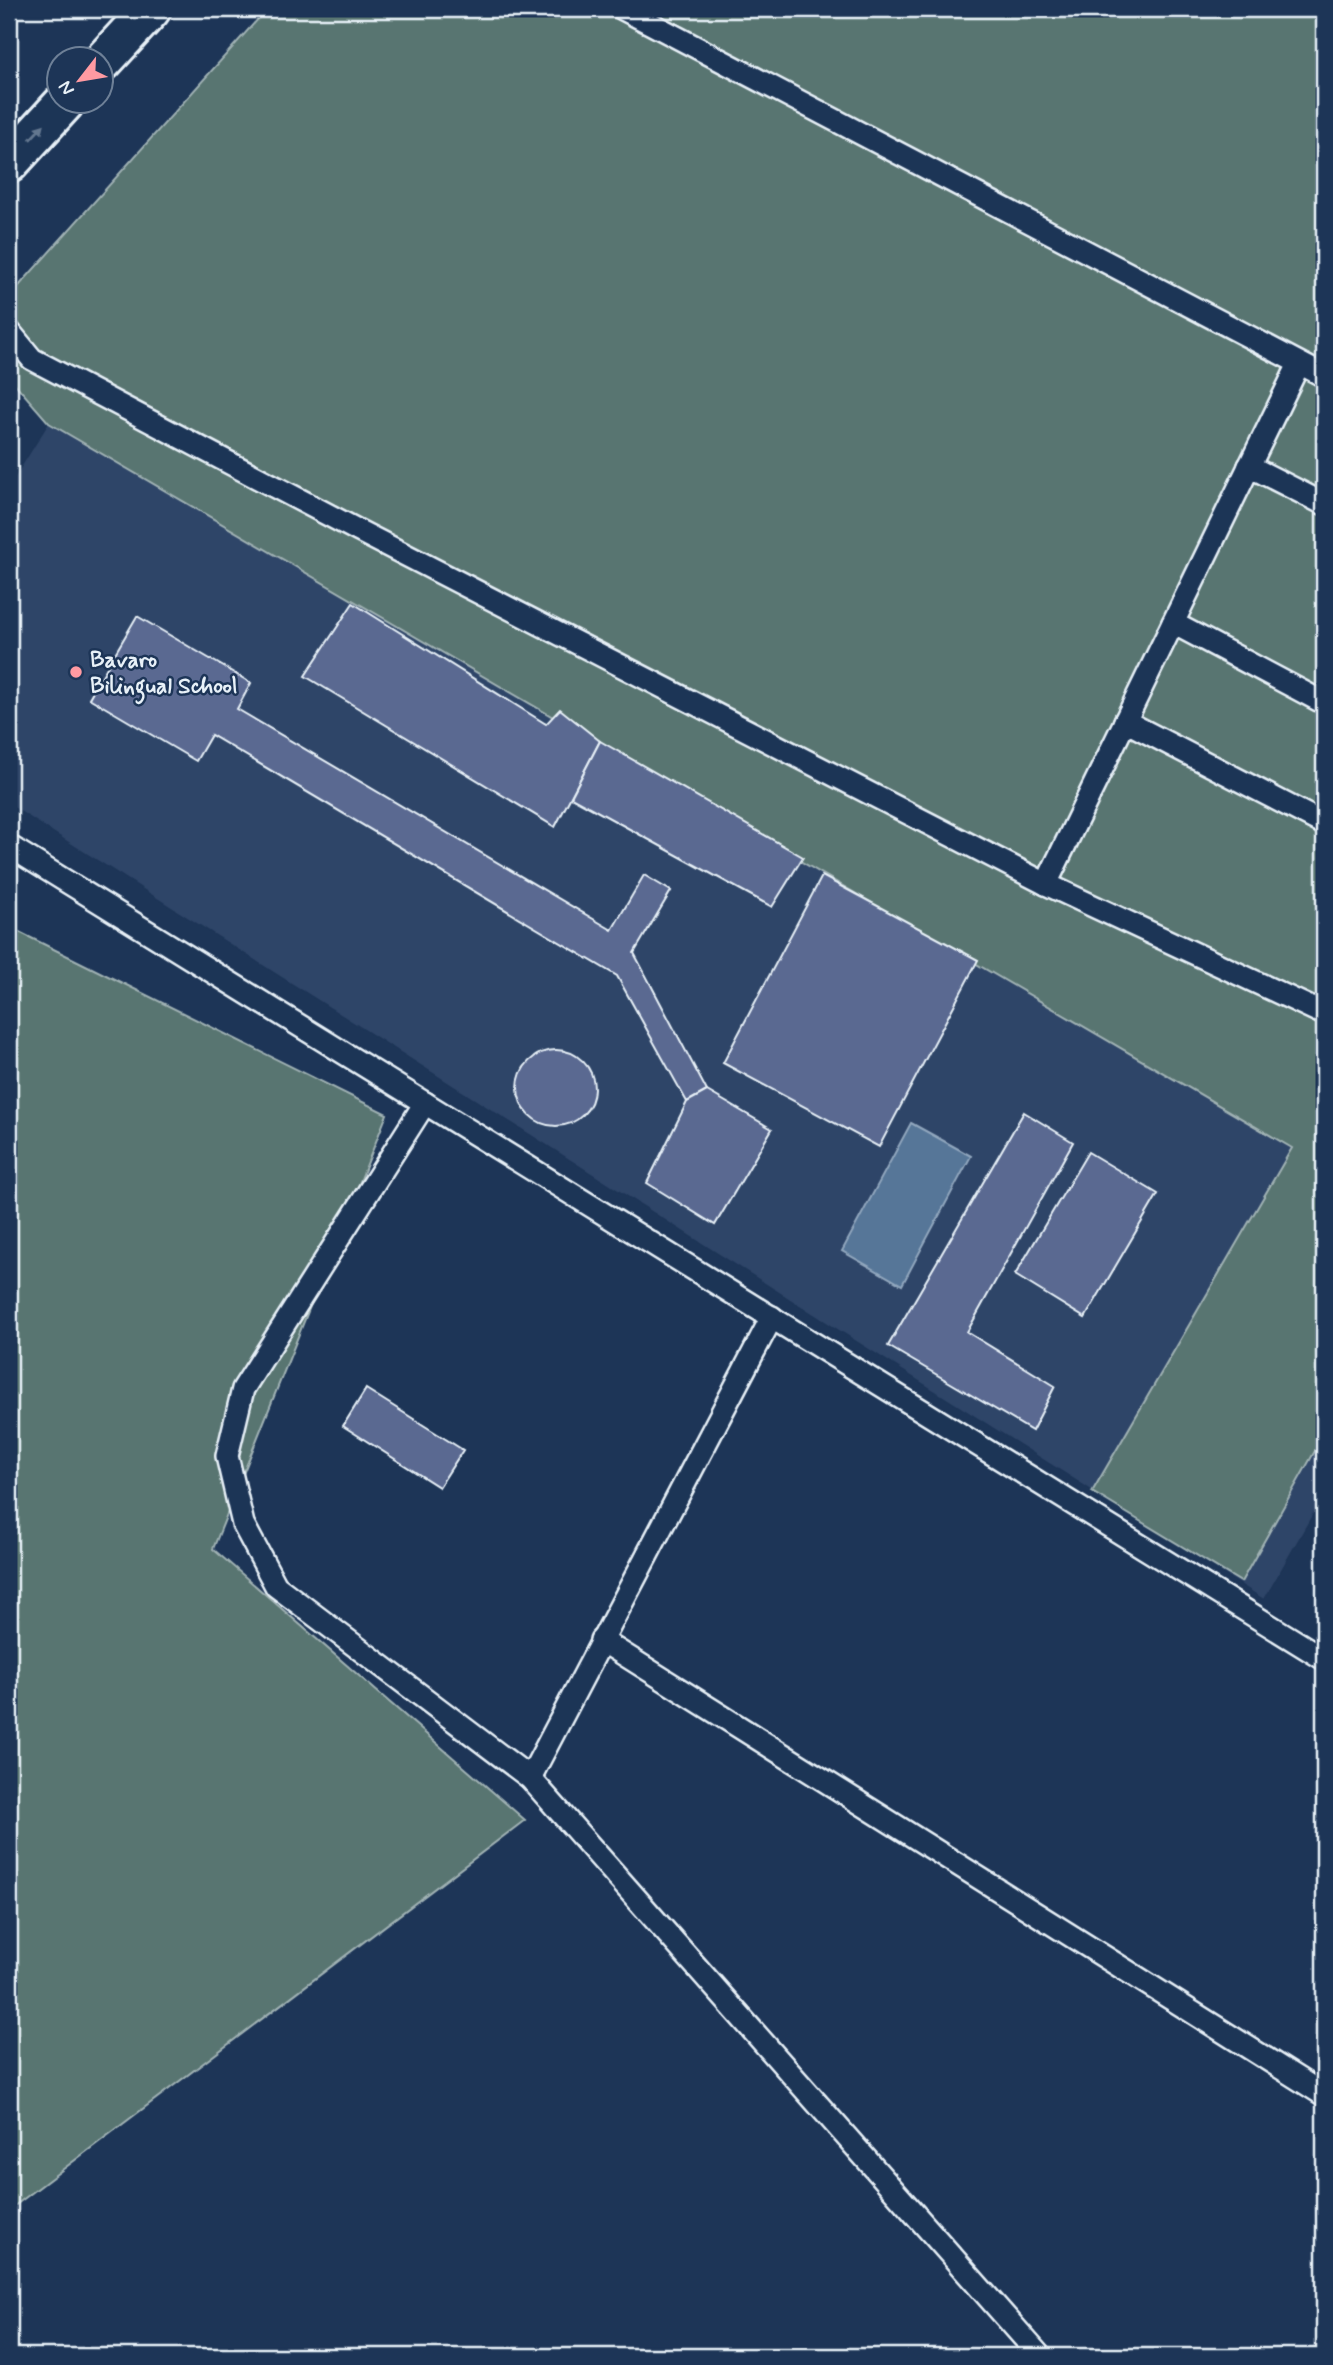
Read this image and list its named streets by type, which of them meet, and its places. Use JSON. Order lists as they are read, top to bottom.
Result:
{
  "places": ["Bavaro Bilingual School"],
  "north": "bottom left"
}
